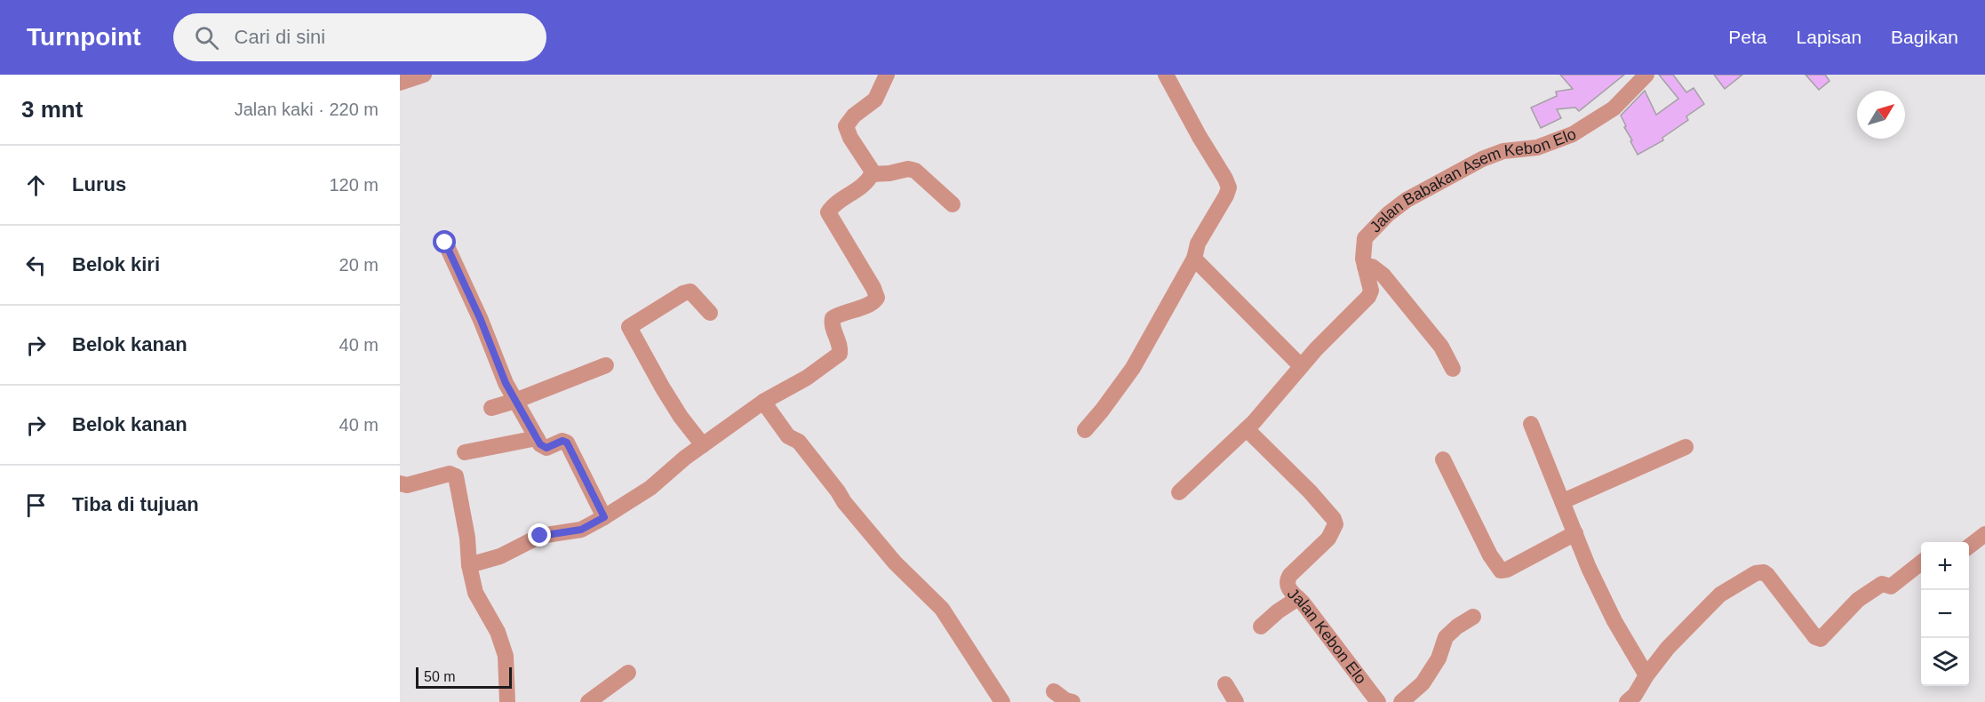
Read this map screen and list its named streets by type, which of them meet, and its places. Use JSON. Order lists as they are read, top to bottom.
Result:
{
  "streets": {
    "street": ["Jalan Babakan Asem Kebon Elo", "Jalan Kebon Elo"]
  },
  "crossings": [
    ["Jalan Babakan Asem Kebon Elo", "Jalan Kebon Elo"]
  ],
  "scale_bar": "50 m",
  "north": "top right",
  "page": {
    "header": "Turnpoint",
    "search": "Cari di sini",
    "nav": ["Peta", "Lapisan", "Bagikan"],
    "heading": ["3 mnt", "Jalan kaki · 220 m"],
    "list": [
      ["Lurus", "120 m"],
      ["Belok kiri", "20 m"],
      ["Belok kanan", "40 m"],
      ["Belok kanan", "40 m"],
      "Tiba di tujuan"
    ],
    "map_buttons": ["+", "−"],
    "scale": "50 m"
  }
}
